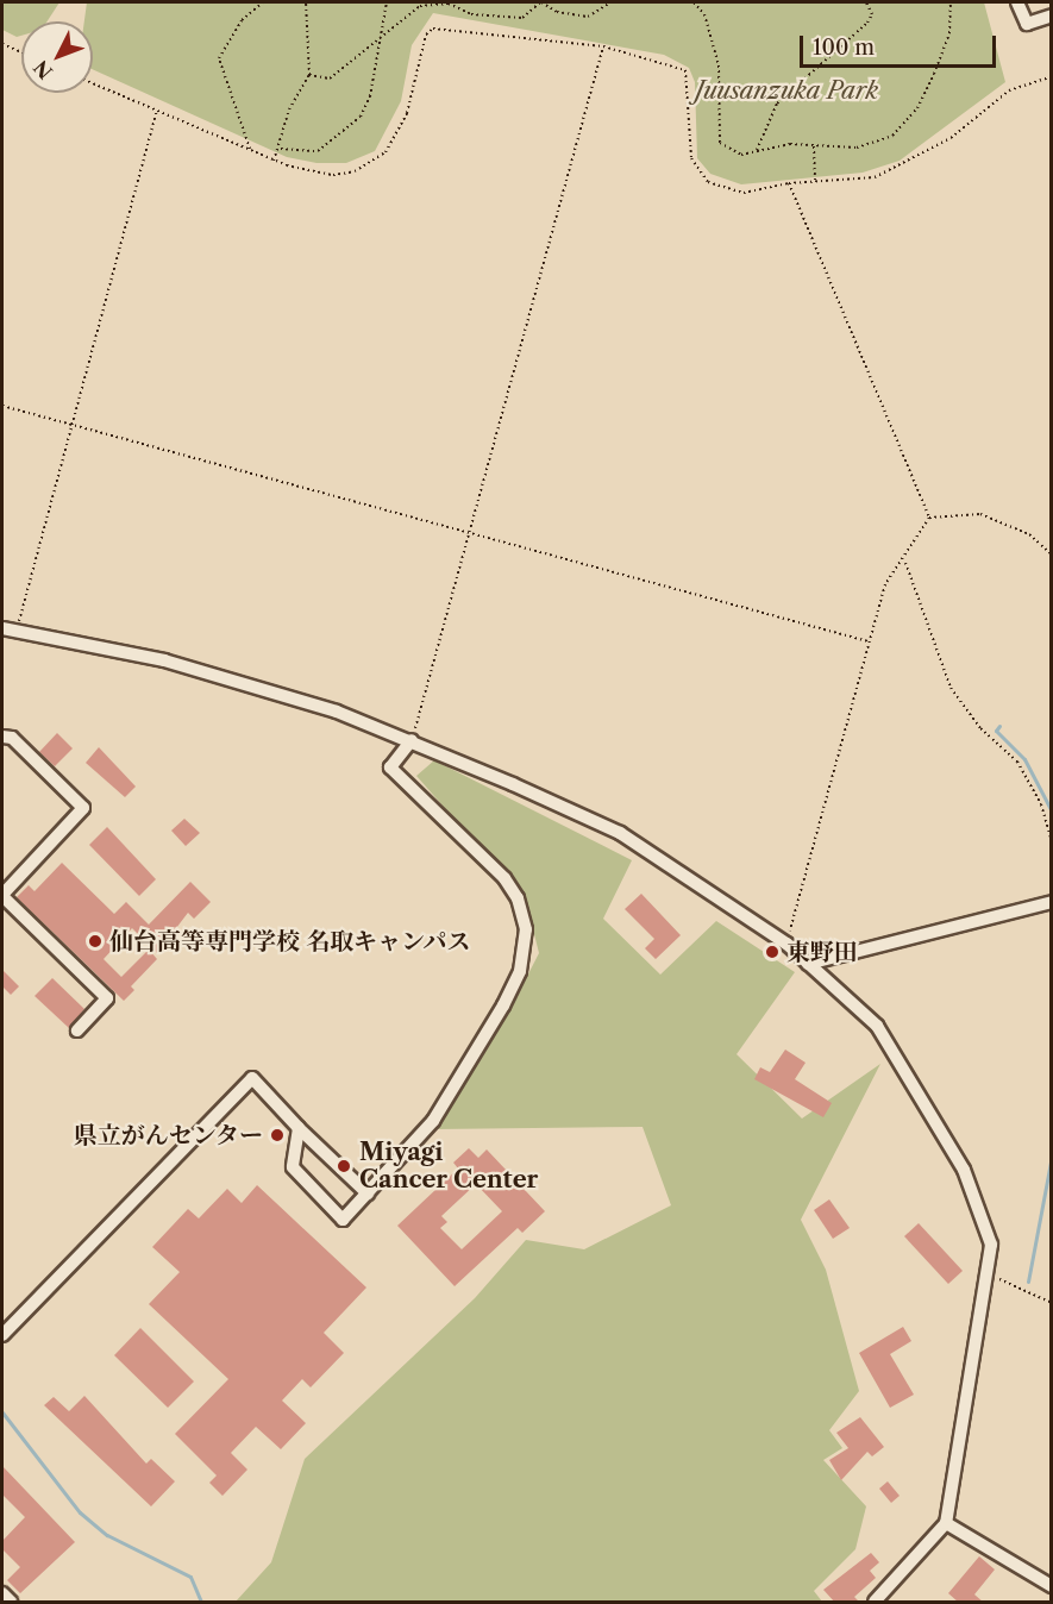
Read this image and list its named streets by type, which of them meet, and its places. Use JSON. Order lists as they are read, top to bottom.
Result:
{
  "parks": ["Juusanzuka Park"],
  "places": [
    "仙台高等専門学校 名取キャンパス",
    "東野田",
    "県立がんセンター",
    "Miyagi Cancer Center"
  ],
  "scale_bar": "100 m",
  "north": "bottom left"
}
